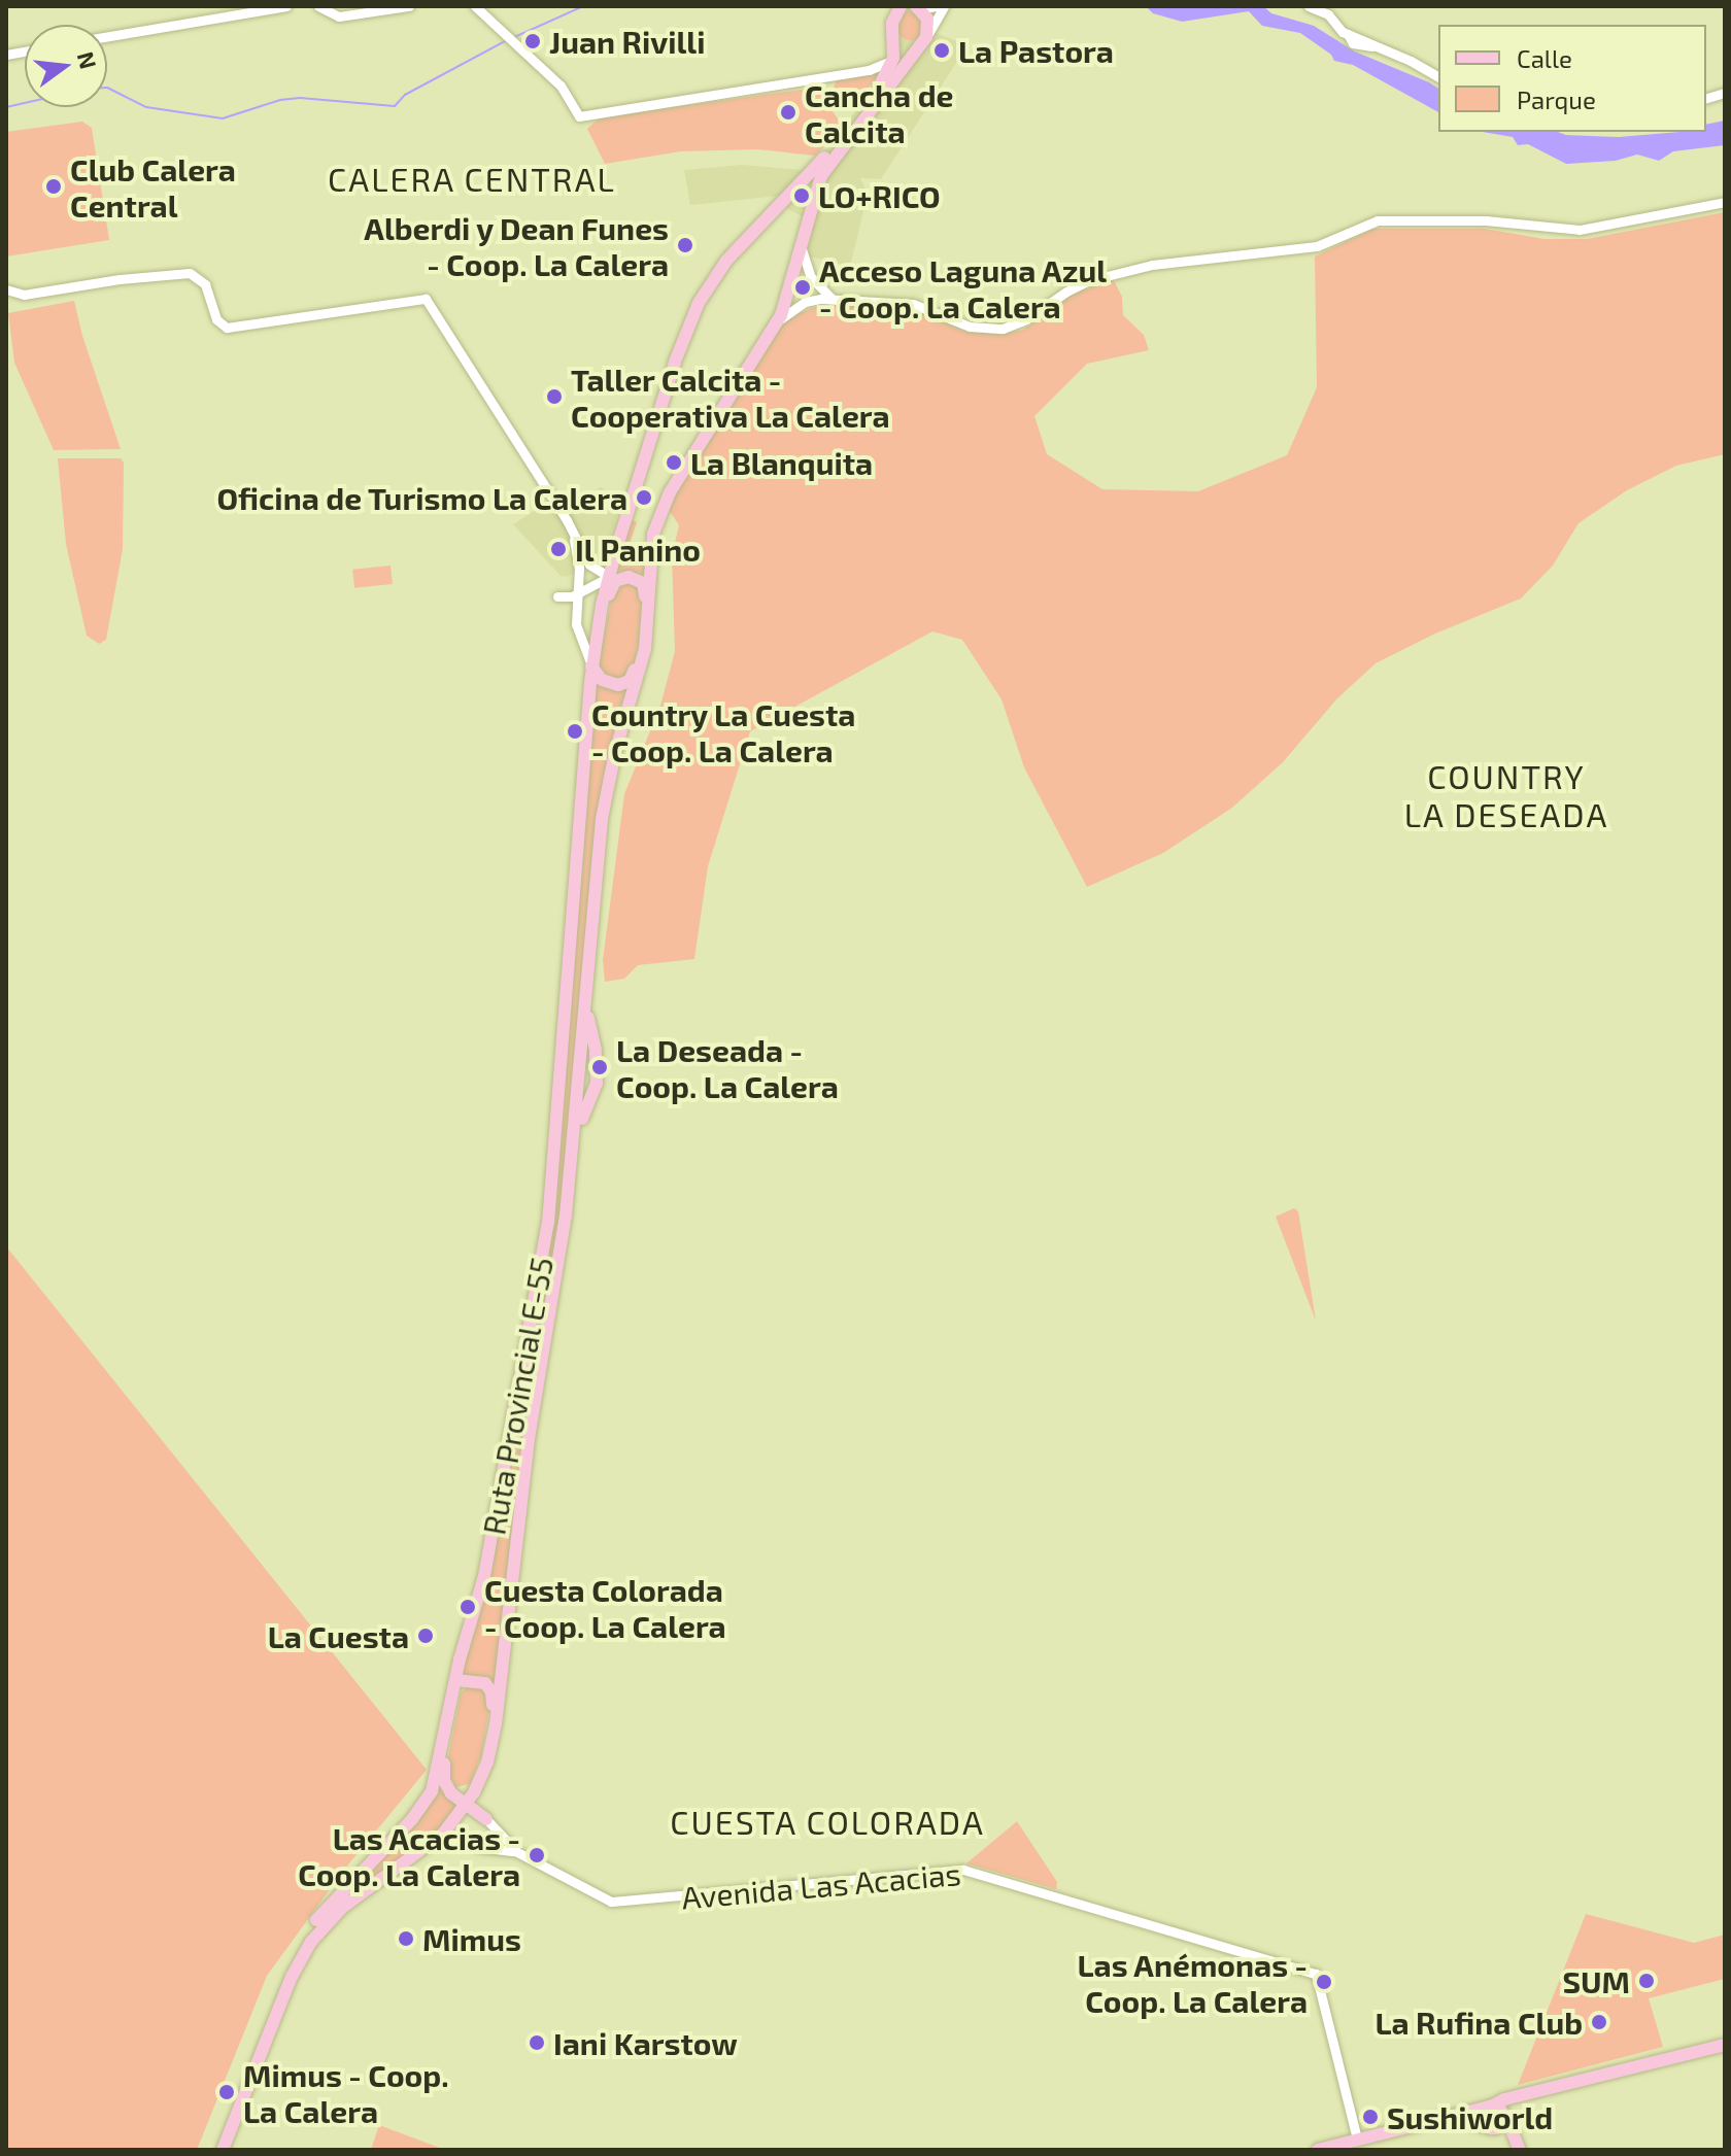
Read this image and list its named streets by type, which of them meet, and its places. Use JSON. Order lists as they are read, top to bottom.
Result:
{
  "streets": {
    "main road": ["Ruta Provincial E-55"],
    "street": ["Avenida Las Acacias"]
  },
  "crossings": [
    ["Ruta Provincial E-55", "Avenida Las Acacias"]
  ],
  "districts": ["CALERA CENTRAL", "COUNTRY LA DESEADA", "CUESTA COLORADA"],
  "places": [
    "Juan Rivilli",
    "La Pastora",
    "Cancha de Calcita",
    "Club Calera Central",
    "LO+RICO",
    "Alberdi y Dean Funes - Coop. La Calera",
    "Acceso Laguna Azul - Coop. La Calera",
    "Taller Calcita - Cooperativa La Calera",
    "La Blanquita",
    "Oficina de Turismo La Calera",
    "Il Panino",
    "Country La Cuesta - Coop. La Calera",
    "La Deseada - Coop. La Calera",
    "Cuesta Colorada - Coop. La Calera",
    "La Cuesta",
    "Las Acacias - Coop. La Calera",
    "Mimus",
    "SUM",
    "Las Anémonas - Coop. La Calera",
    "La Rufina Club",
    "Iani Karstow",
    "Mimus - Coop. La Calera",
    "Sushiworld"
  ],
  "legend": ["Calle", "Parque"],
  "north": "right"
}
